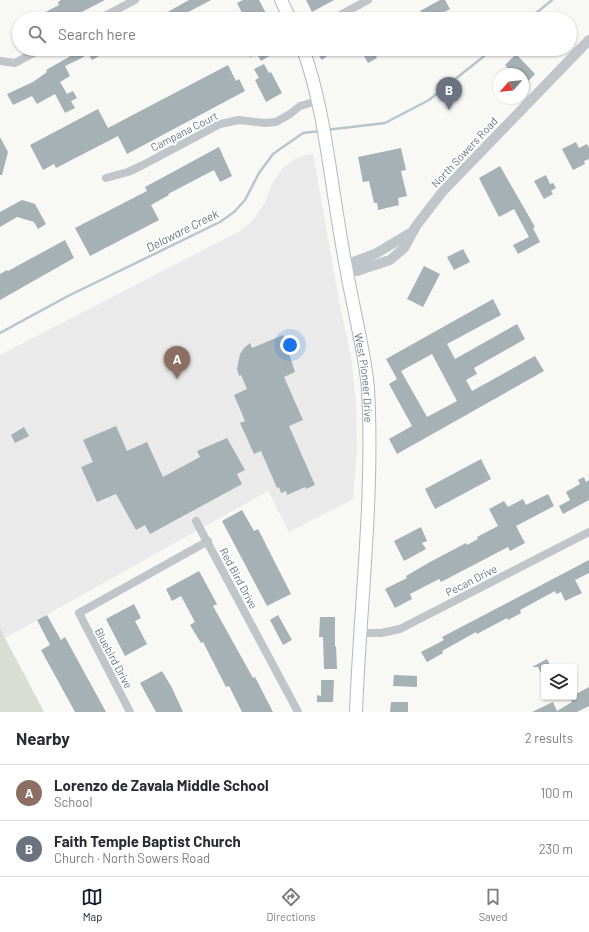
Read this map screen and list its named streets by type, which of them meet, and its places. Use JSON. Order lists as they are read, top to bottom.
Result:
{
  "streets": {
    "main road": ["West Pioneer Drive"],
    "street": [
      "Campana Court",
      "North Sowers Road",
      "Red Bird Drive",
      "Pecan Drive",
      "Bluebird Drive"
    ]
  },
  "crossings": [
    ["Campana Court", "West Pioneer Drive"],
    ["North Sowers Road", "West Pioneer Drive"],
    ["West Pioneer Drive", "Pecan Drive"],
    ["Red Bird Drive", "Bluebird Drive"]
  ],
  "water": ["Delaware Creek"],
  "north": "bottom left",
  "page": {
    "search": "Search here",
    "pins": ["B", "A"],
    "heading": ["Nearby", "2 results"],
    "list": [
      {
        "mark": "A",
        "name": "Lorenzo de Zavala Middle School",
        "note": "School",
        "value": "100 m"
      },
      {
        "mark": "B",
        "name": "Faith Temple Baptist Church",
        "note": "Church · North Sowers Road",
        "value": "230 m"
      }
    ],
    "nav": ["Map", "Directions", "Saved"]
  }
}
